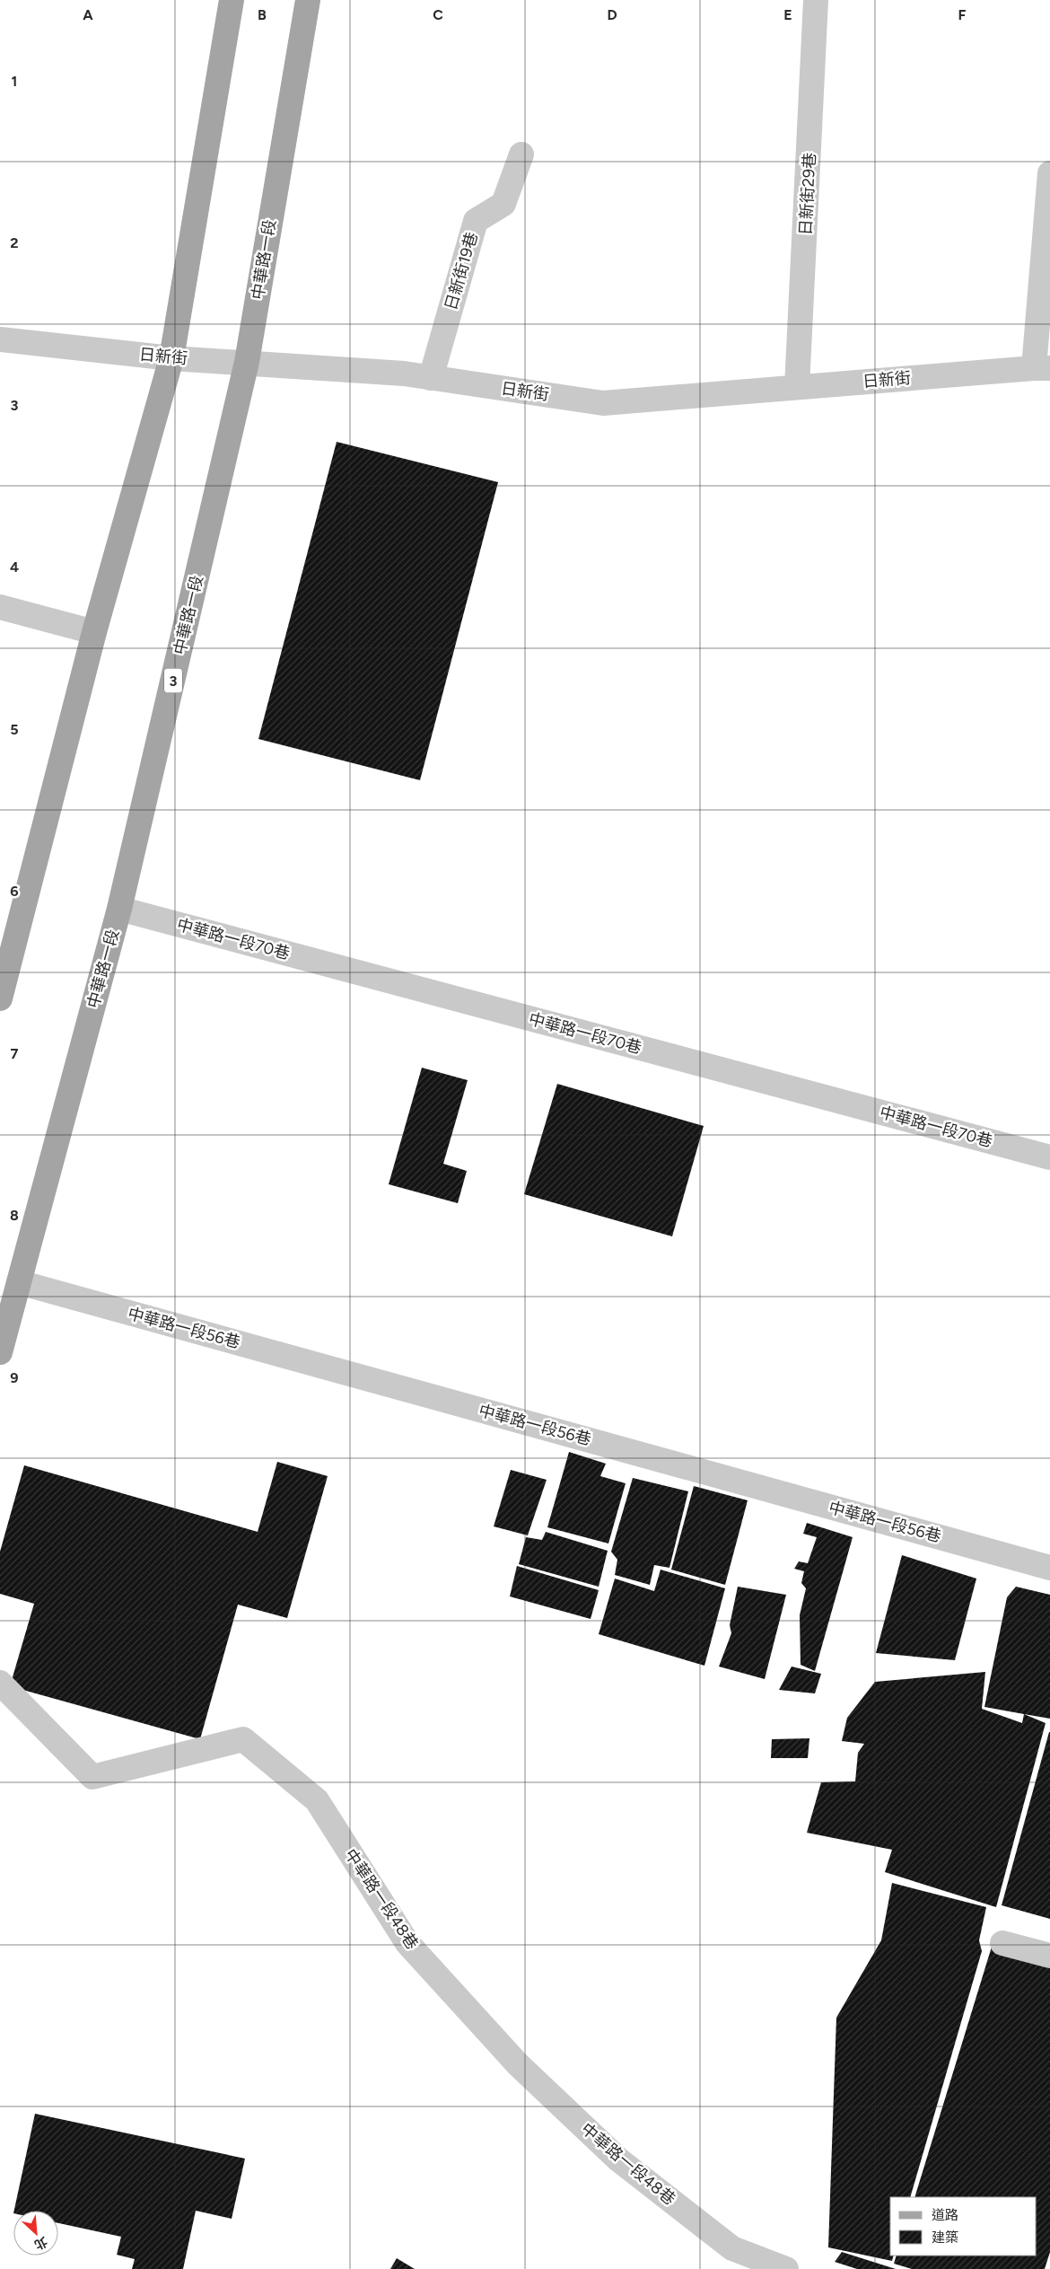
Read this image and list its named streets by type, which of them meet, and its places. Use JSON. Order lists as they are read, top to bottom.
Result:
{
  "streets": {
    "main road": ["中華路一段", "3"],
    "street": [
      "日新街29巷",
      "日新街19巷",
      "日新街",
      "中華路一段70巷",
      "中華路一段56巷",
      "中華路一段48巷"
    ]
  },
  "crossings": [
    ["日新街29巷", "日新街"],
    ["中華路一段", "日新街"],
    ["中華路一段", "中華路一段70巷"],
    ["中華路一段", "中華路一段56巷"],
    ["日新街19巷", "日新街"]
  ],
  "legend": ["道路", "建築"],
  "north": "bottom right",
  "grid": {
    "columns": [
      "A",
      "B",
      "C",
      "D",
      "E",
      "F"
    ],
    "rows": [
      "1",
      "2",
      "3",
      "4",
      "5",
      "6",
      "7",
      "8",
      "9"
    ]
  }
}
